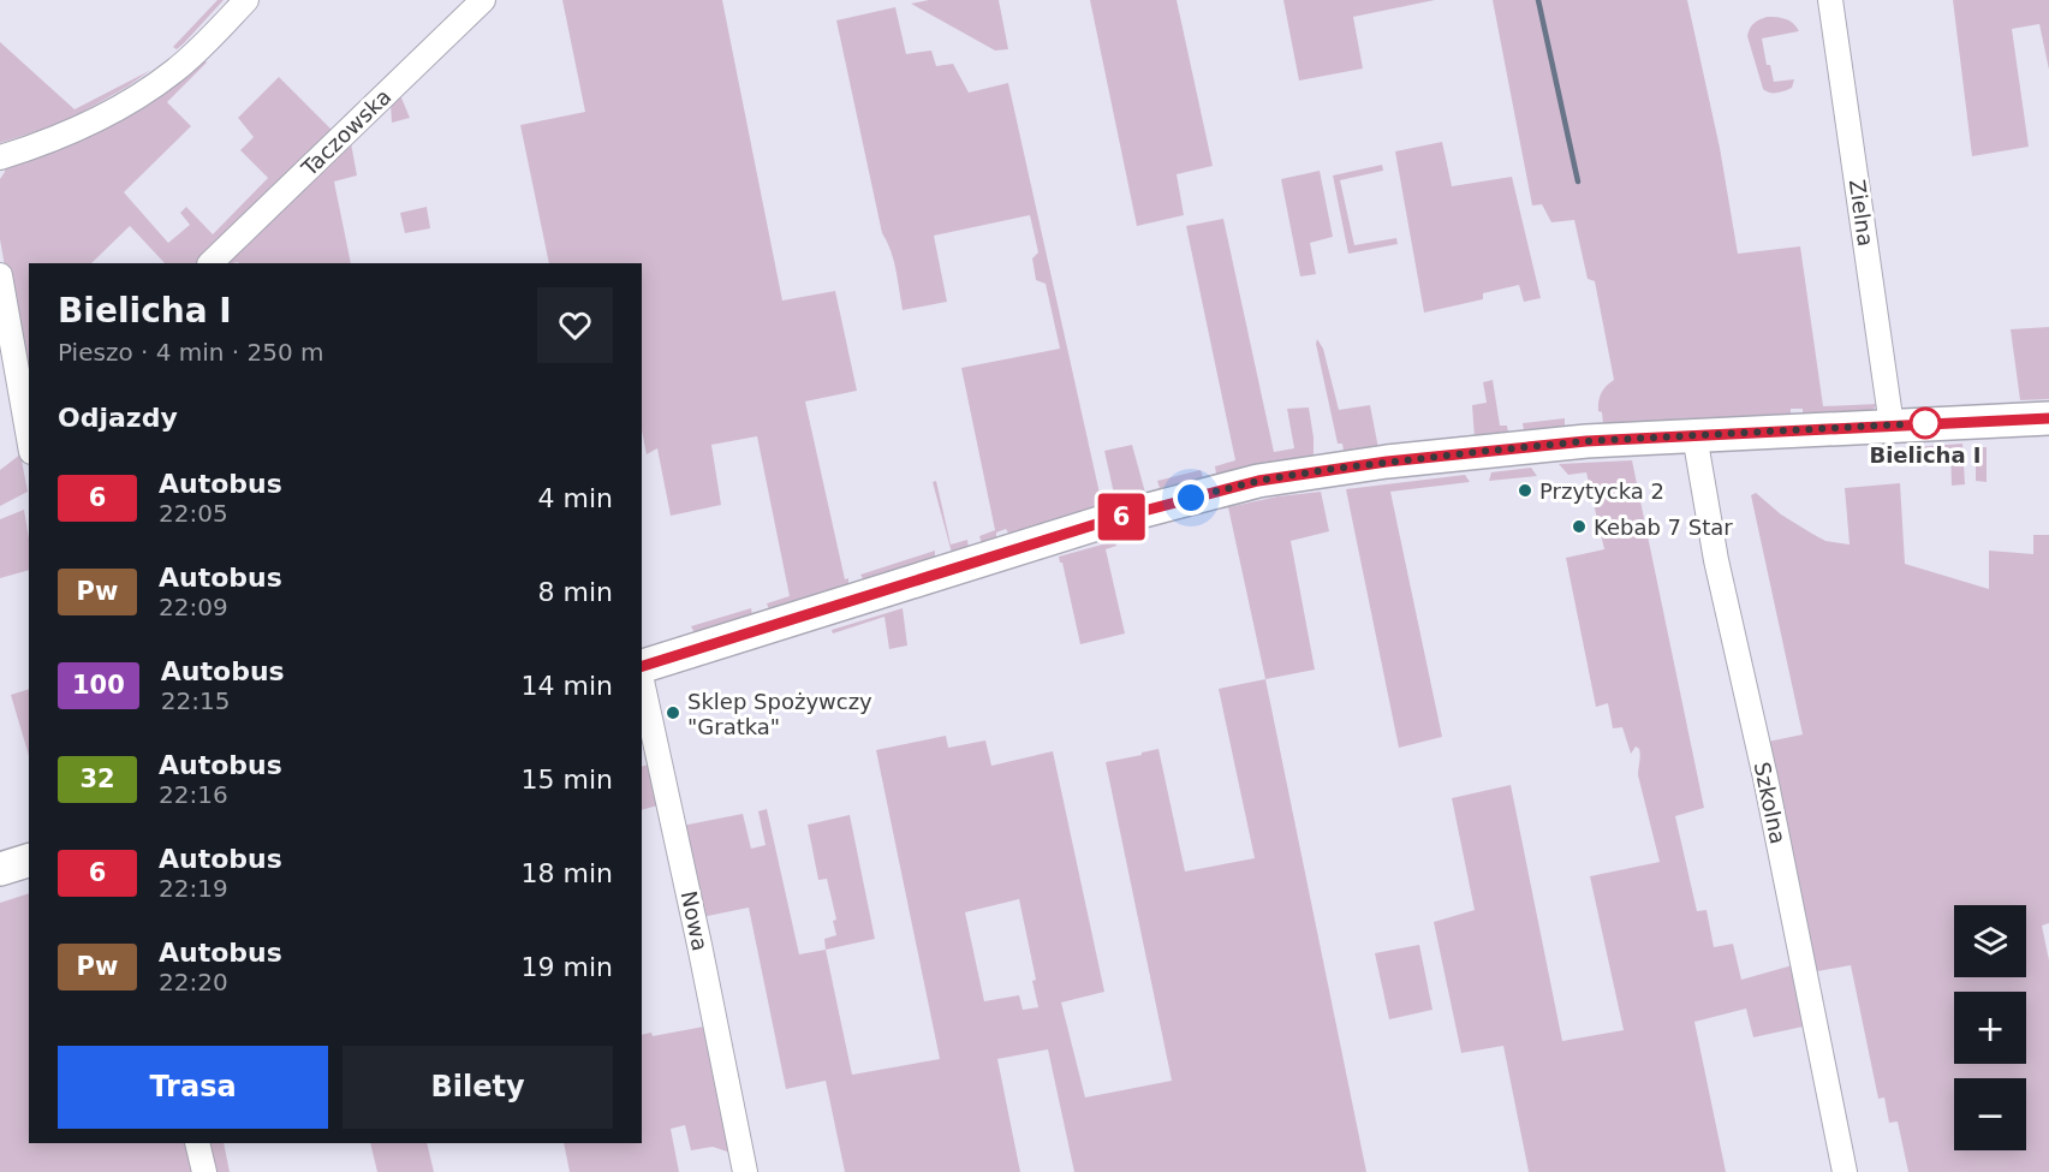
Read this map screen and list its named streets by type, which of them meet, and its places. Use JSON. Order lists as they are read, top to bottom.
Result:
{
  "streets": {
    "street": [
      "Taczowska",
      "Zielna",
      "Szkolna",
      "Nowa"
    ]
  },
  "places": [
    "Bielicha I",
    "Przytycka 2",
    "Kebab 7 Star",
    "Sklep Spożywczy \"Gratka\""
  ],
  "lines": ["bus line 6"],
  "page": {
    "on_map": "6",
    "heading": [
      ["Bielicha I", "Pieszo · 4 min · 250 m"],
      "Odjazdy"
    ],
    "list": [
      {
        "mark": "6",
        "name": "Autobus",
        "note": "22:05",
        "value": "4 min"
      },
      {
        "mark": "Pw",
        "name": "Autobus",
        "note": "22:09",
        "value": "8 min"
      },
      {
        "mark": "100",
        "name": "Autobus",
        "note": "22:15",
        "value": "14 min"
      },
      {
        "mark": "32",
        "name": "Autobus",
        "note": "22:16",
        "value": "15 min"
      },
      {
        "mark": "6",
        "name": "Autobus",
        "note": "22:19",
        "value": "18 min"
      },
      {
        "mark": "Pw",
        "name": "Autobus",
        "note": "22:20",
        "value": "19 min"
      }
    ],
    "map_buttons": ["+", "−"],
    "buttons": ["Trasa", "Bilety"]
  }
}
